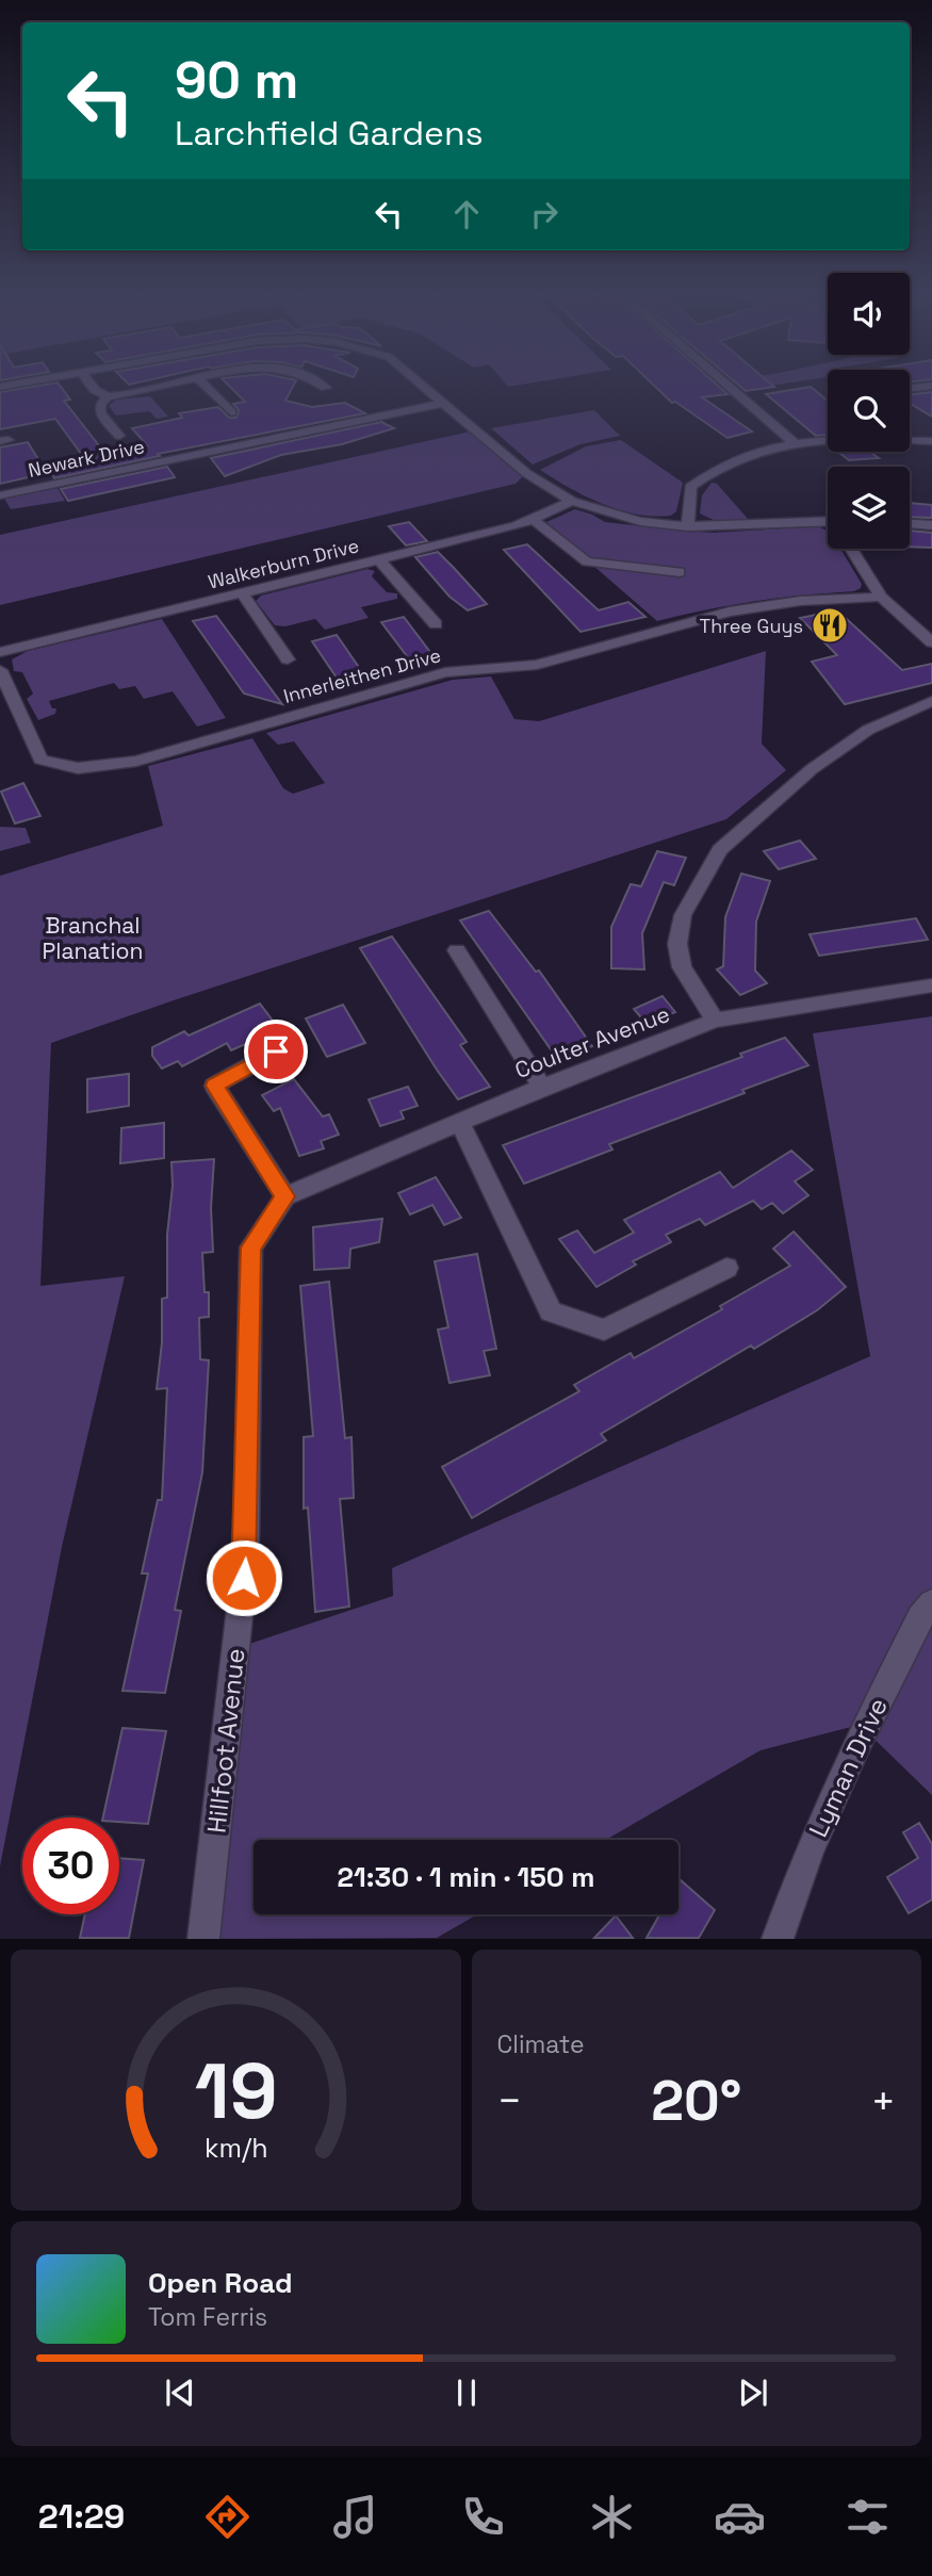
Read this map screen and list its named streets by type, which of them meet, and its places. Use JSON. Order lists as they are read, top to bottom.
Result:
{
  "streets": {
    "street": [
      "Newark Drive",
      "Walkerburn Drive",
      "Innerleithen Drive",
      "Coulter Avenue",
      "Hillfoot Avenue",
      "Lyman Drive"
    ]
  },
  "crossings": [
    ["Coulter Avenue", "Hillfoot Avenue"]
  ],
  "parks": ["Branchal Planation"],
  "places": {
    "restaurant": ["Three Guys"]
  },
  "page": {
    "turn": ["90 m", "Larchfield Gardens"],
    "limit": "30",
    "trip": "21:30 · 1 min · 150 m",
    "tile": "Climate",
    "heat": ["−", "20°", "+"],
    "song": ["Open Road", "Tom Ferris"],
    "tabs": "21:29",
    "gauge": ["19", "km/h"]
  }
}
